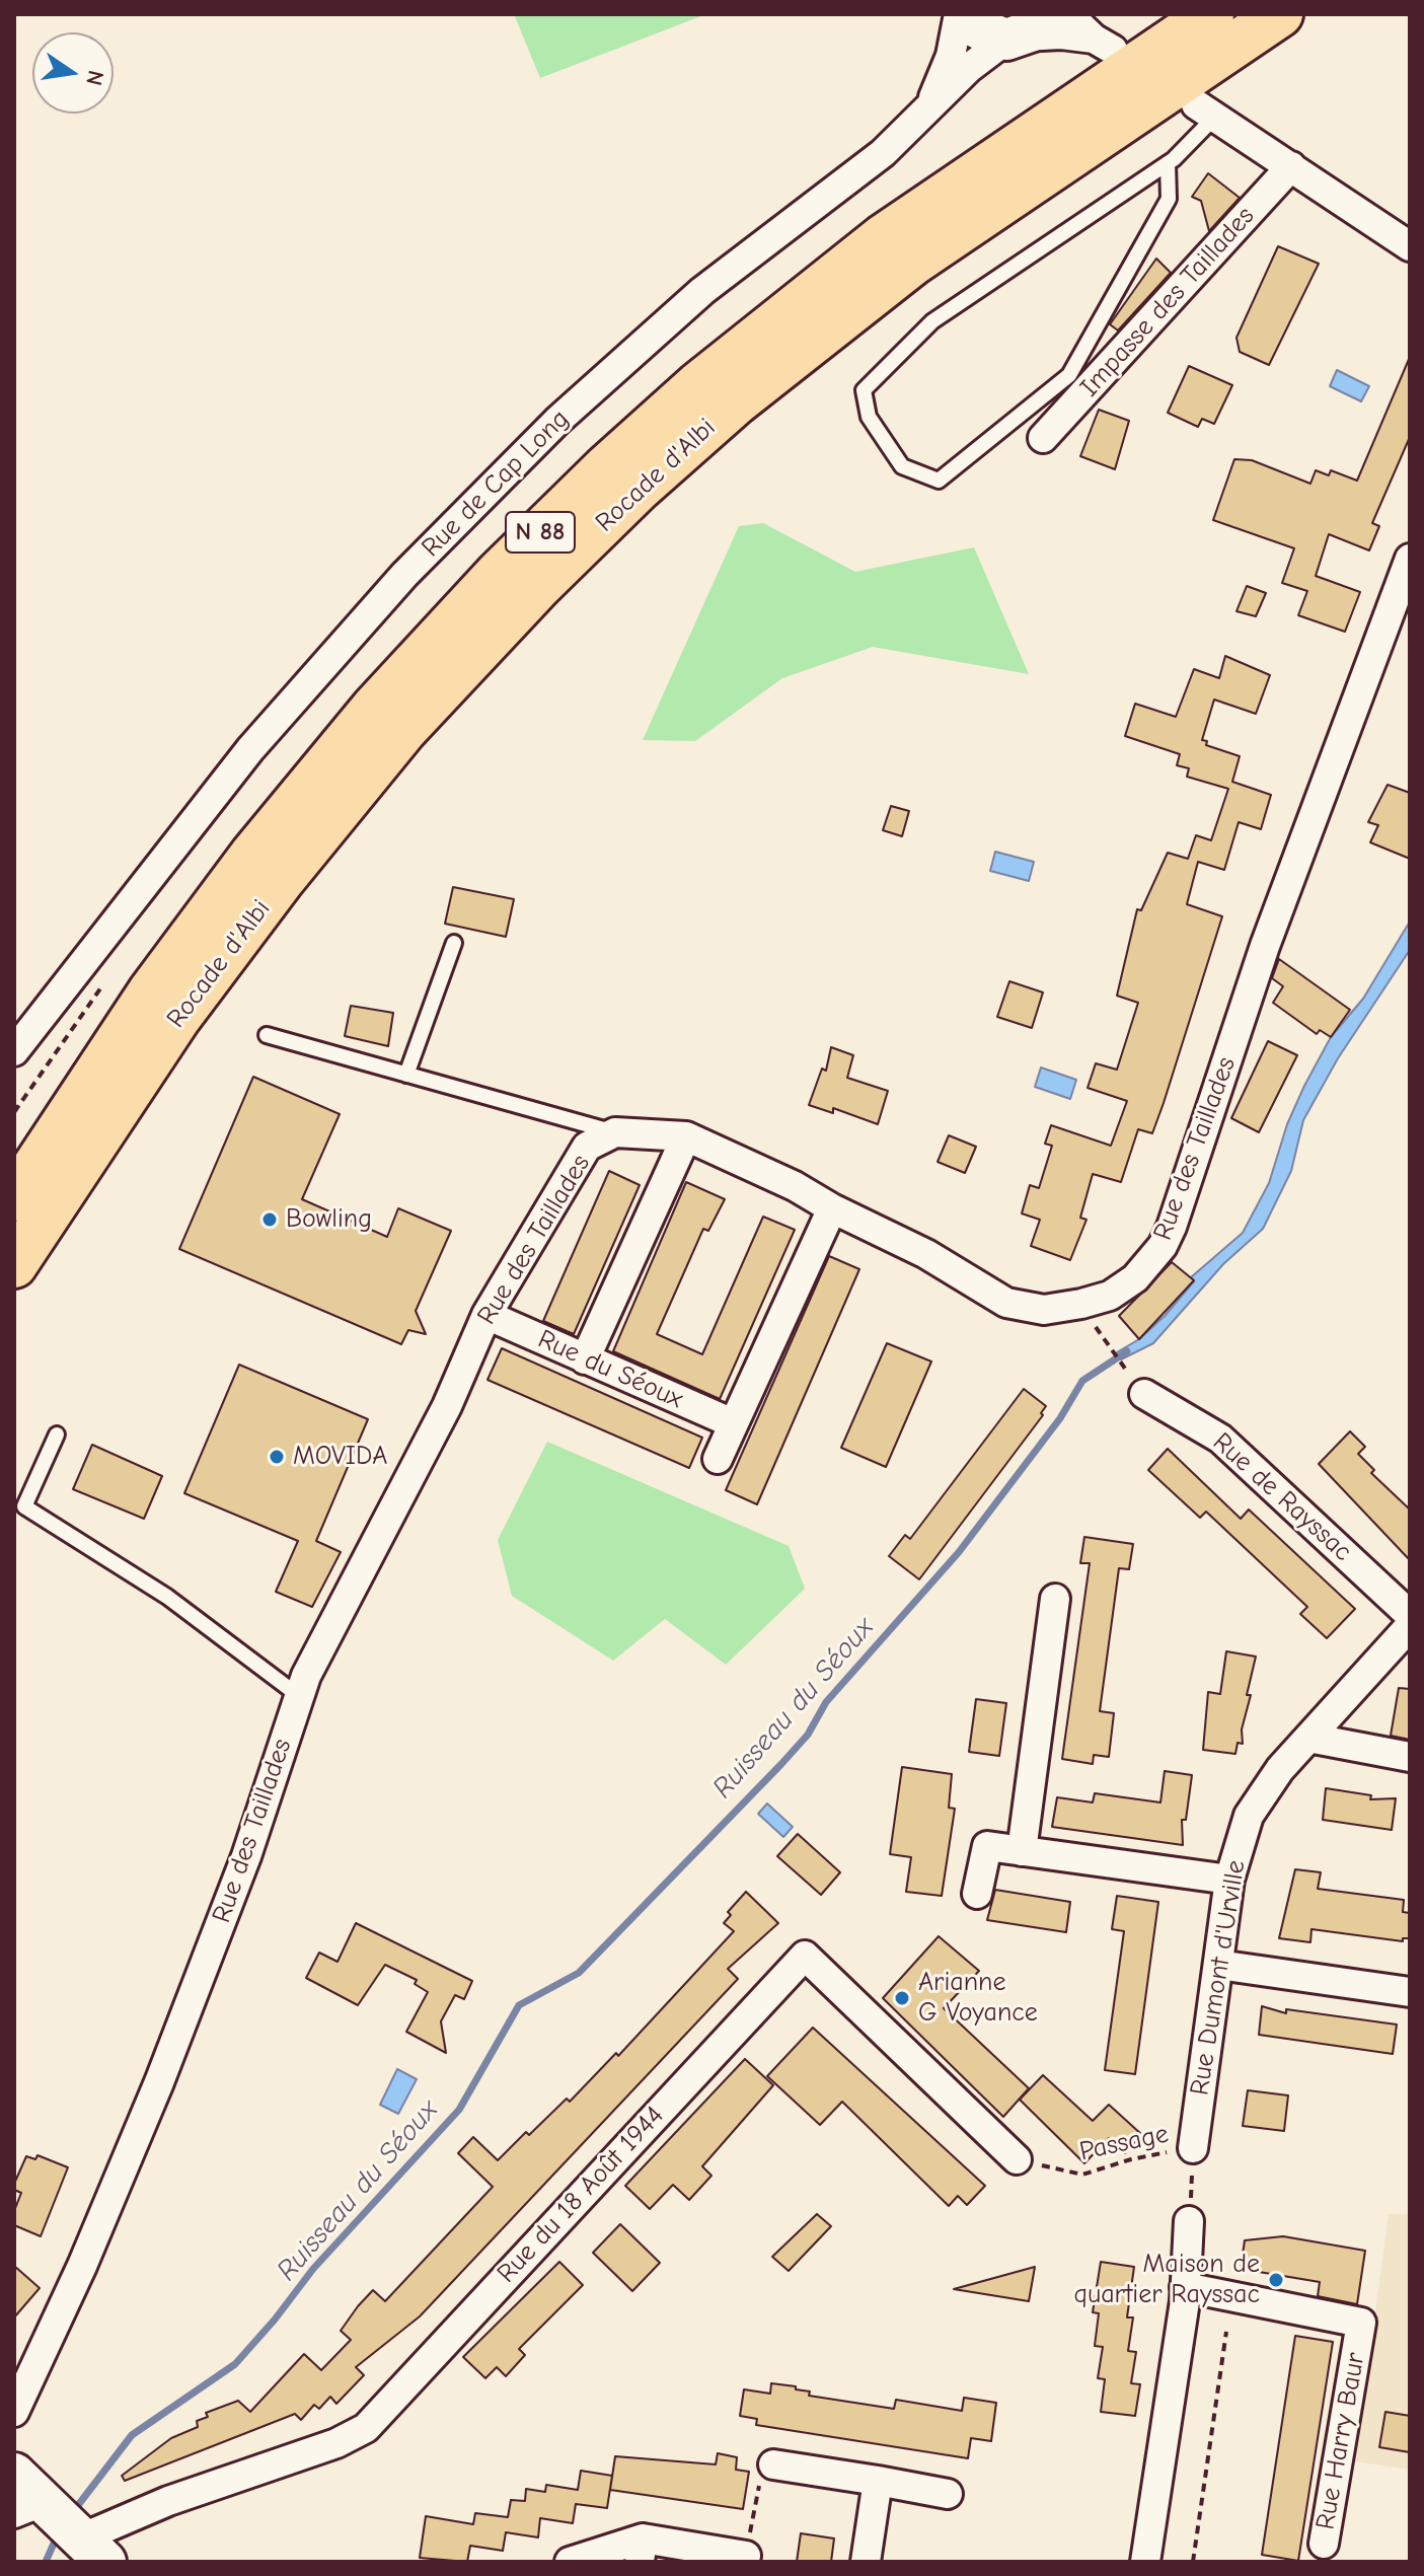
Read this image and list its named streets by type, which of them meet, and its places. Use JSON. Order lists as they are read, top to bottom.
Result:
{
  "streets": {
    "highway": ["Rocade d'Albi", "N 88"],
    "street": [
      "Impasse des Taillades",
      "Rue de Cap Long",
      "Rue des Taillades",
      "Rue du Séoux",
      "Rue de Rayssac",
      "Rue Dumont d'Urville",
      "Rue du 18 Août 1944",
      "Rue Harry Baur"
    ],
    "path": ["Passage"]
  },
  "crossings": [
    ["Rue des Taillades", "Rue du Séoux"],
    ["Rue Dumont d'Urville", "Passage"],
    ["Passage", "Rue du 18 Août 1944"]
  ],
  "water": ["Ruisseau du Séoux"],
  "places": [
    "Bowling",
    "MOVIDA",
    "Arianne G Voyance",
    "Maison de quartier Rayssac"
  ],
  "north": "right"
}
